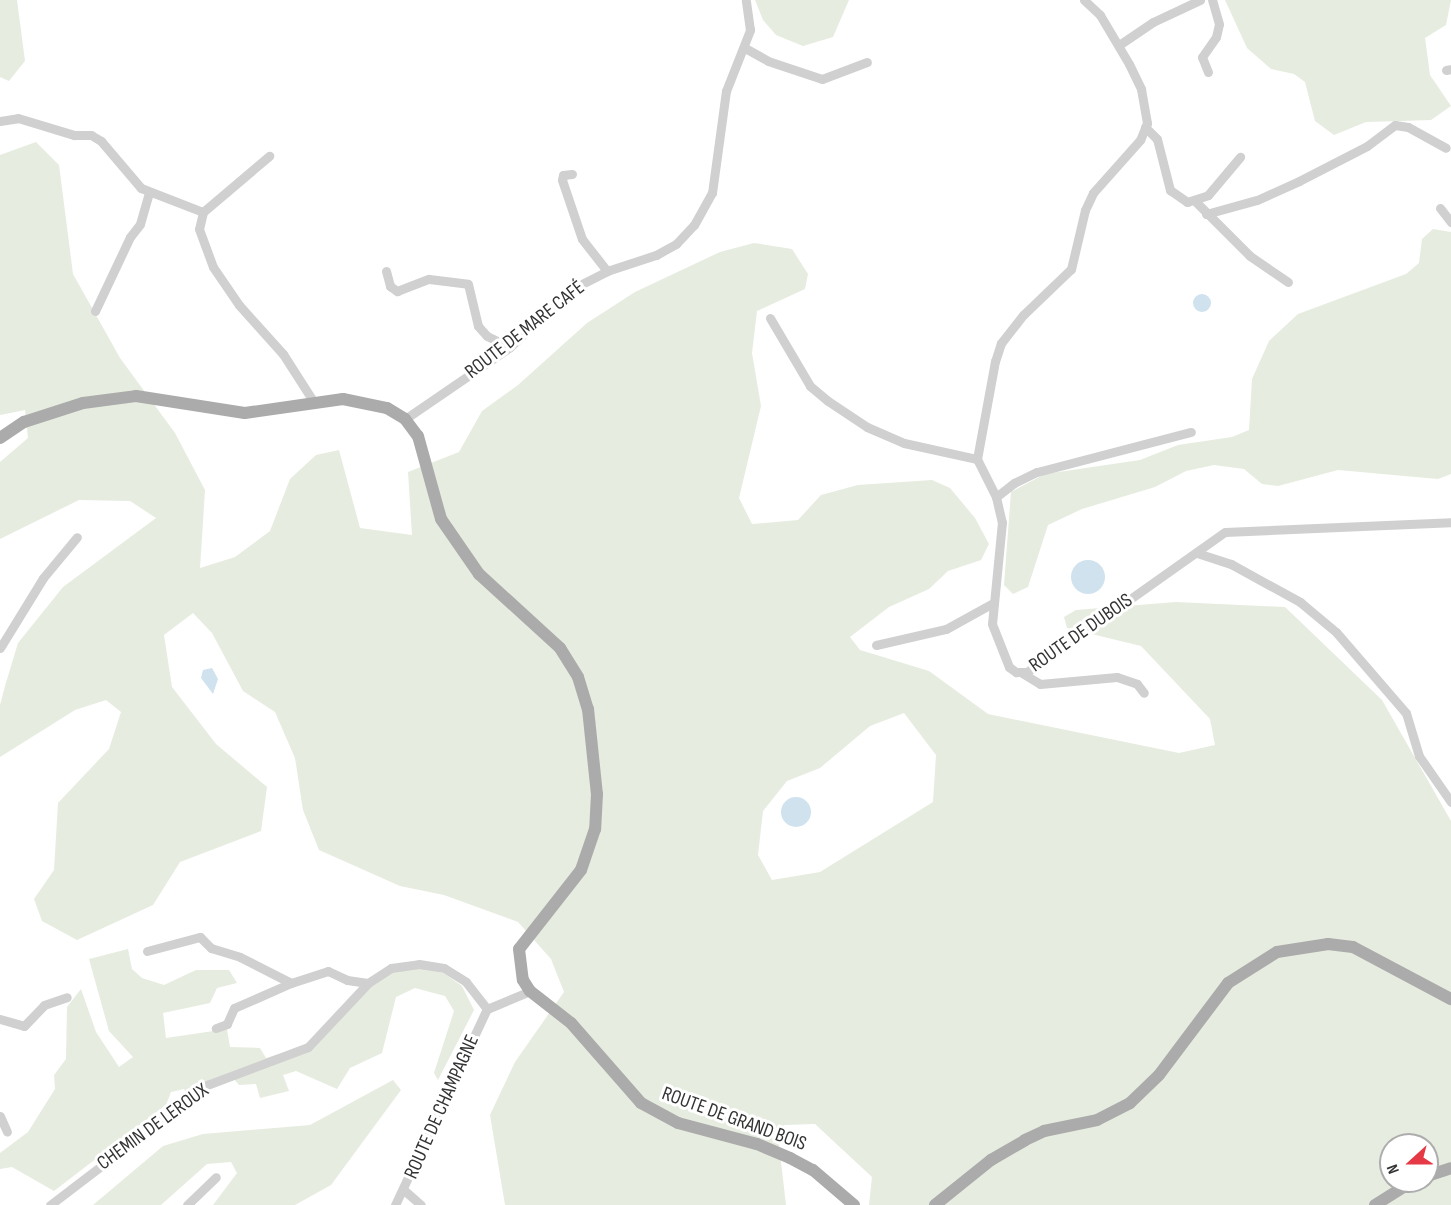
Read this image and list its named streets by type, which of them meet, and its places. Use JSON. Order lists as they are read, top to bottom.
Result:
{
  "streets": {
    "main road": ["ROUTE DE GRAND BOIS"],
    "street": [
      "ROUTE DE MARE CAFÉ",
      "ROUTE DE DUBOIS",
      "ROUTE DE CHAMPAGNE",
      "CHEMIN DE LEROUX"
    ]
  },
  "crossings": [
    ["ROUTE DE MARE CAFÉ", "ROUTE DE GRAND BOIS"],
    ["ROUTE DE CHAMPAGNE", "CHEMIN DE LEROUX"]
  ],
  "north": "left"
}
